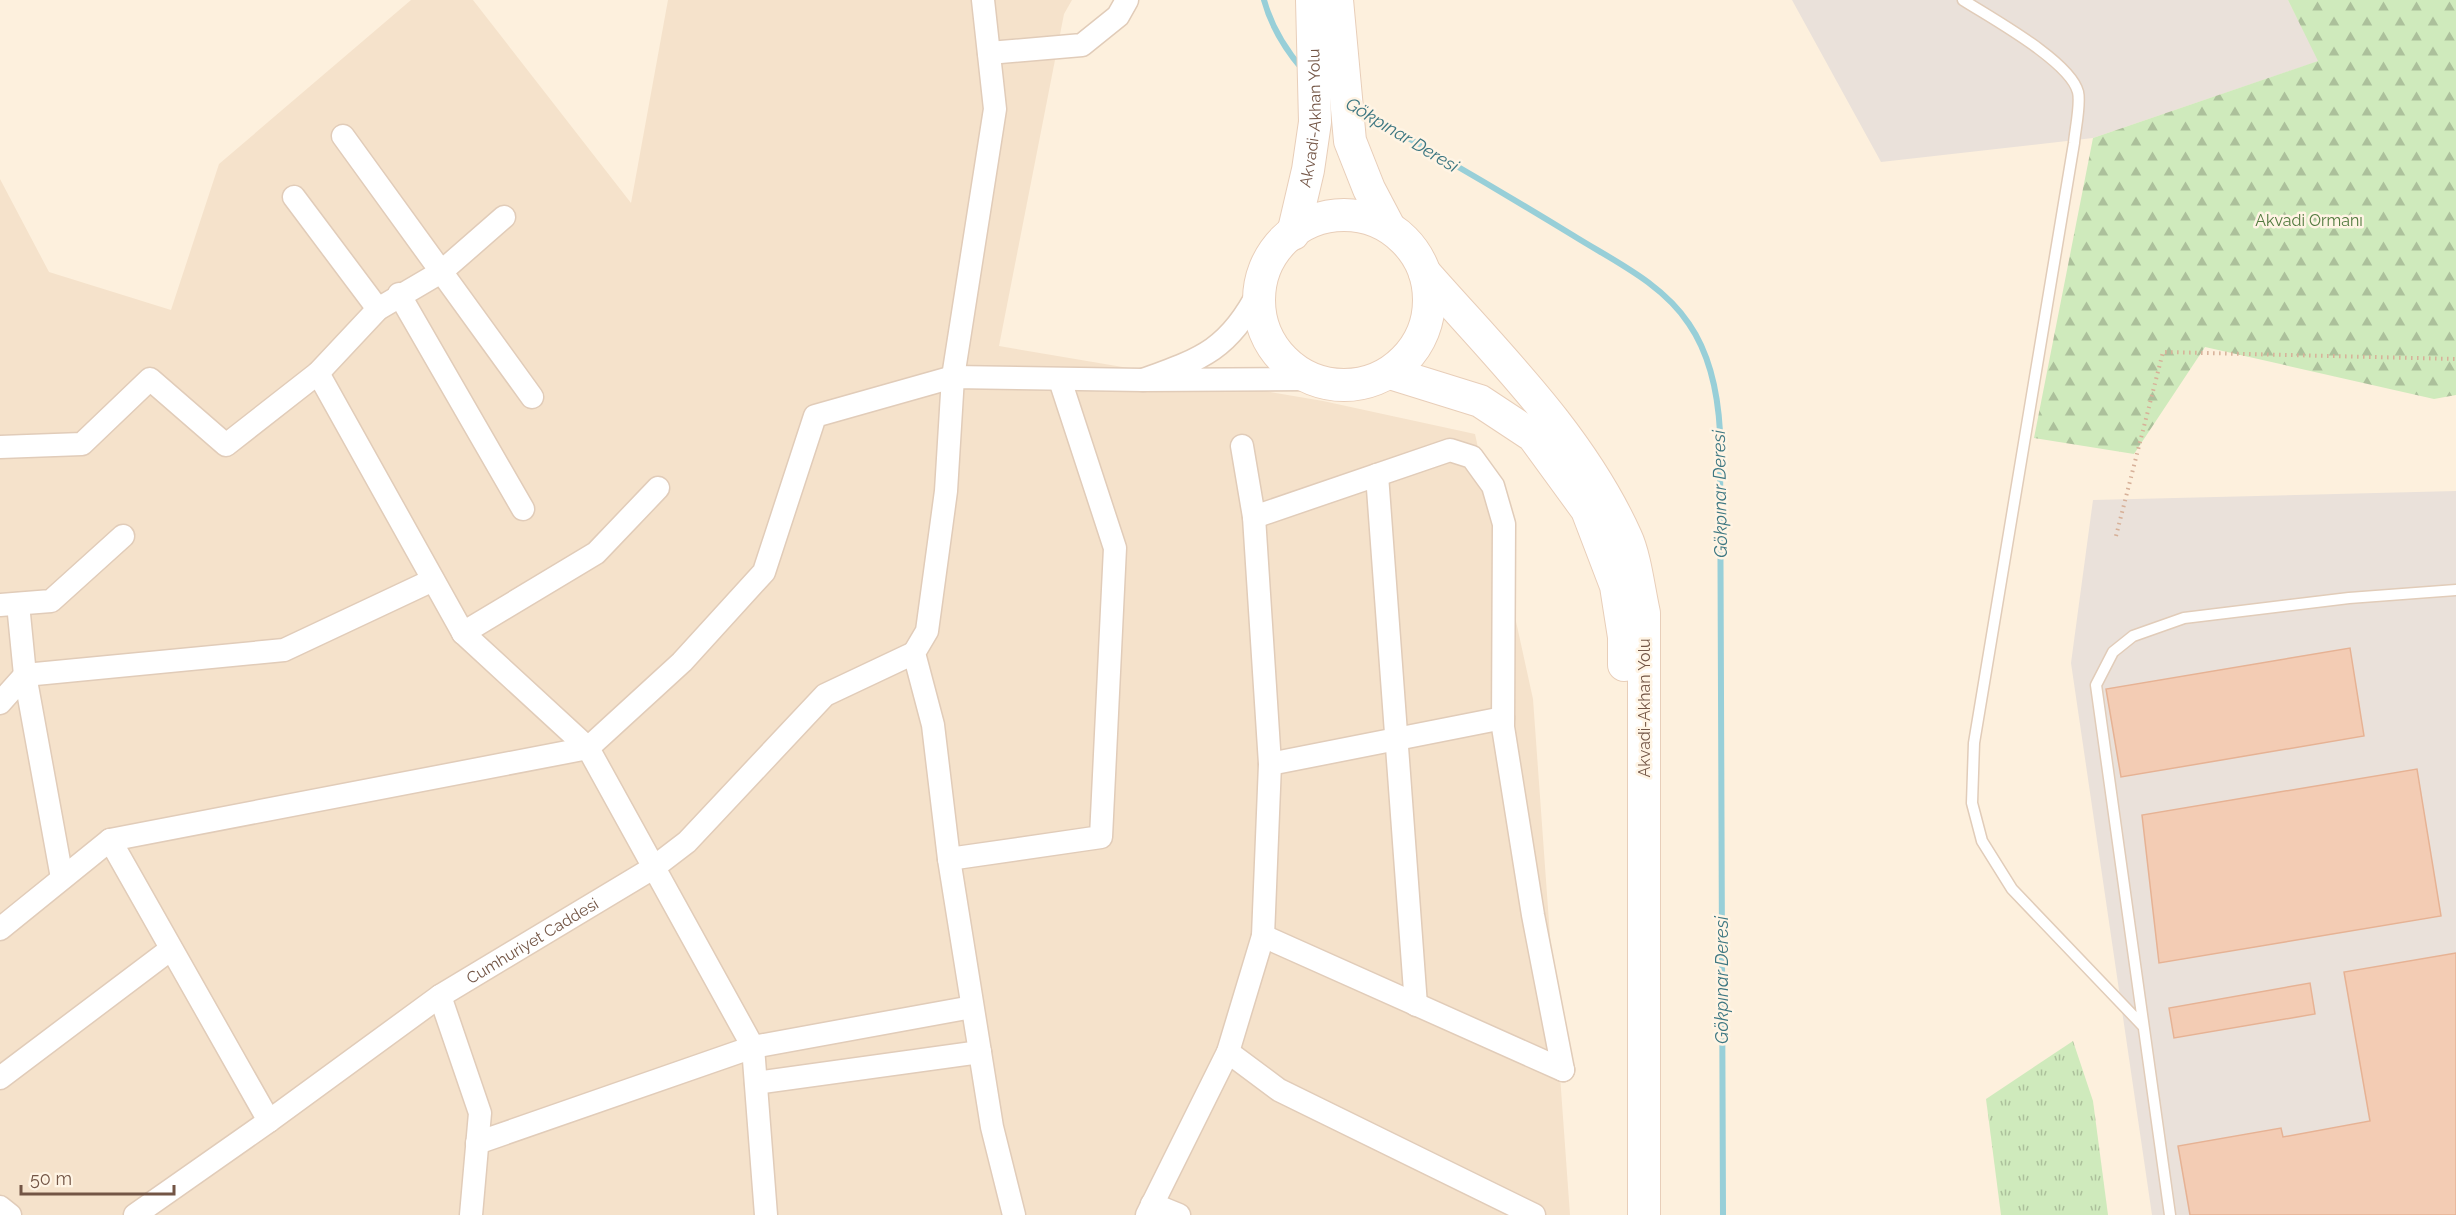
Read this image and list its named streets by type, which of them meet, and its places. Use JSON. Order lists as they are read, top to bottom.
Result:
{
  "streets": {
    "main road": ["Akvadi-Akhan Yolu"],
    "street": ["Cumhuriyet Caddesi"]
  },
  "water": ["Gökpınar Deresi"],
  "parks": ["Akvadi Ormanı"],
  "scale_bar": "50 m"
}
